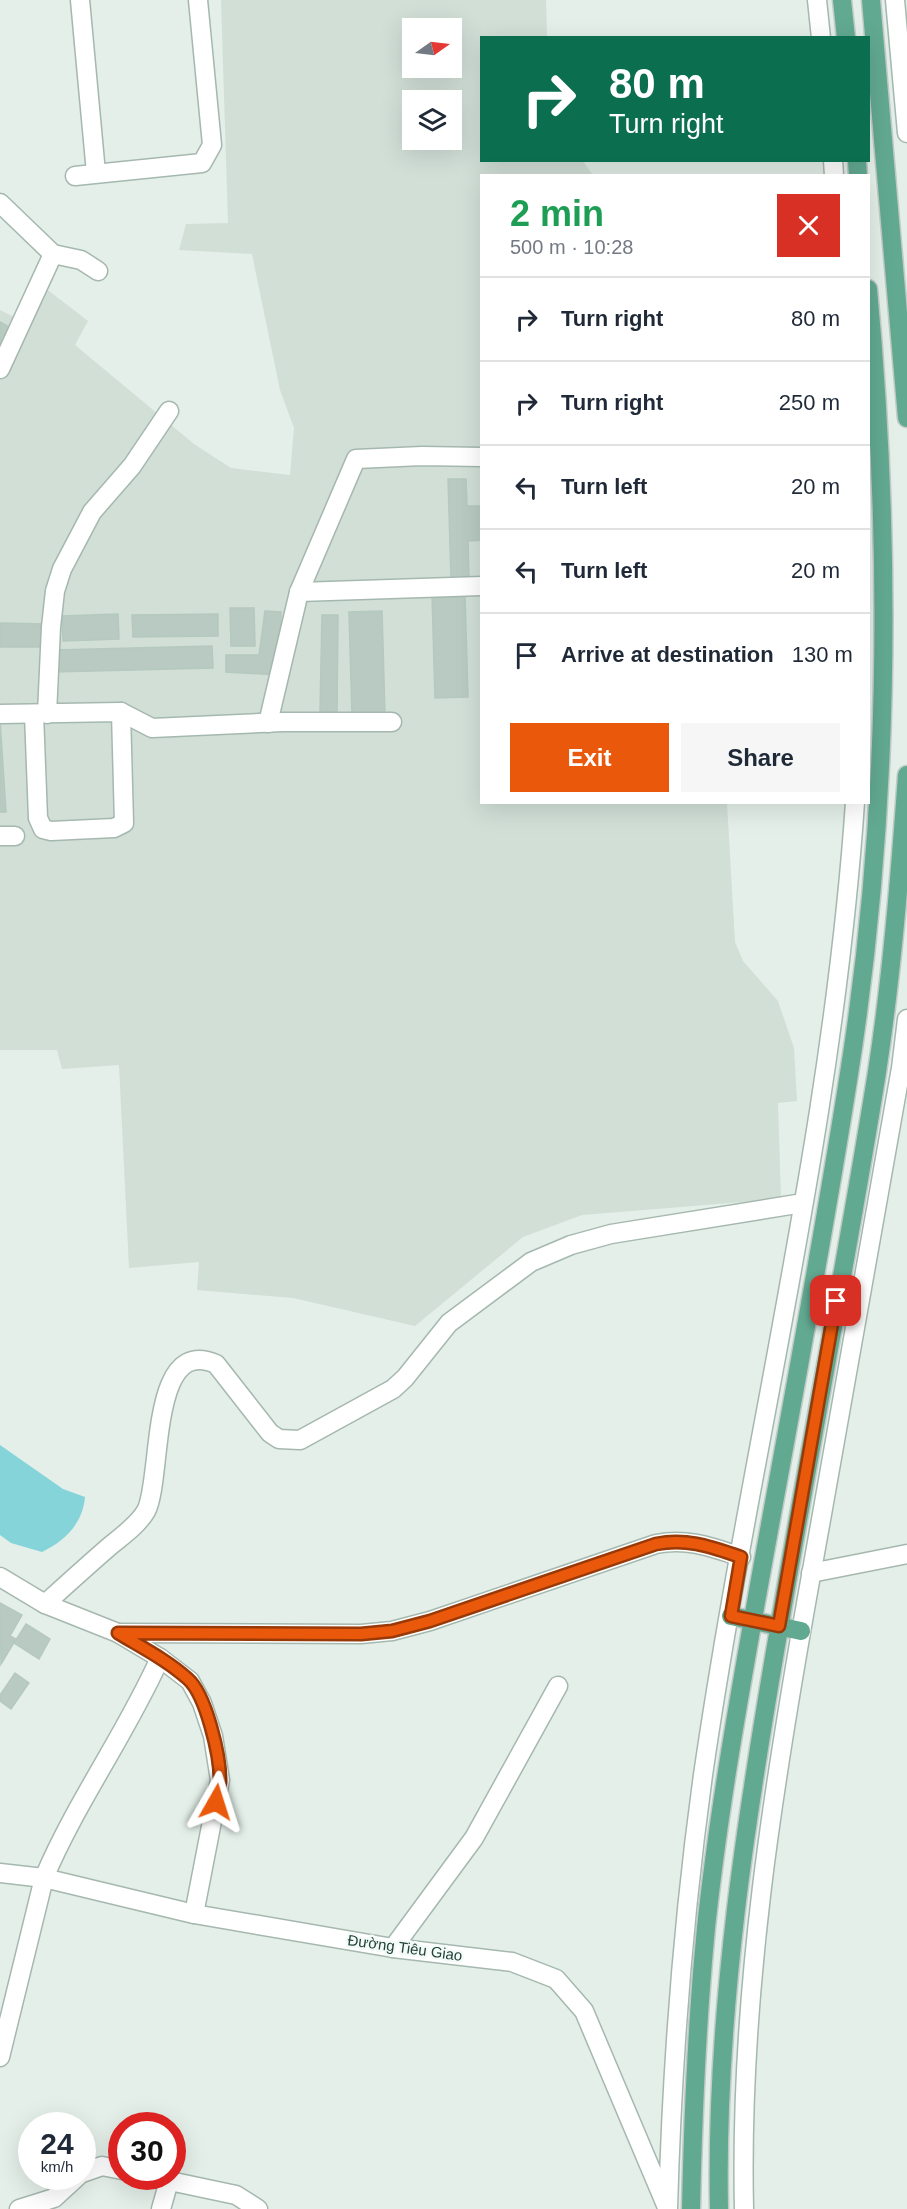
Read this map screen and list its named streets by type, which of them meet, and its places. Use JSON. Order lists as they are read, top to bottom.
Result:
{
  "streets": {
    "street": ["Đường Tiêu Giao"]
  },
  "north": "right",
  "page": {
    "turn": ["80 m", "Turn right"],
    "heading": ["2 min", "500 m · 10:28"],
    "list": [
      {
        "name": "Turn right",
        "value": "80 m"
      },
      {
        "name": "Turn right",
        "value": "250 m"
      },
      {
        "name": "Turn left",
        "value": "20 m"
      },
      {
        "name": "Turn left",
        "value": "20 m"
      },
      {
        "name": "Arrive at destination",
        "value": "130 m"
      }
    ],
    "buttons": ["Exit", "Share"],
    "speed": "24 km/h",
    "limit": "30"
  }
}
